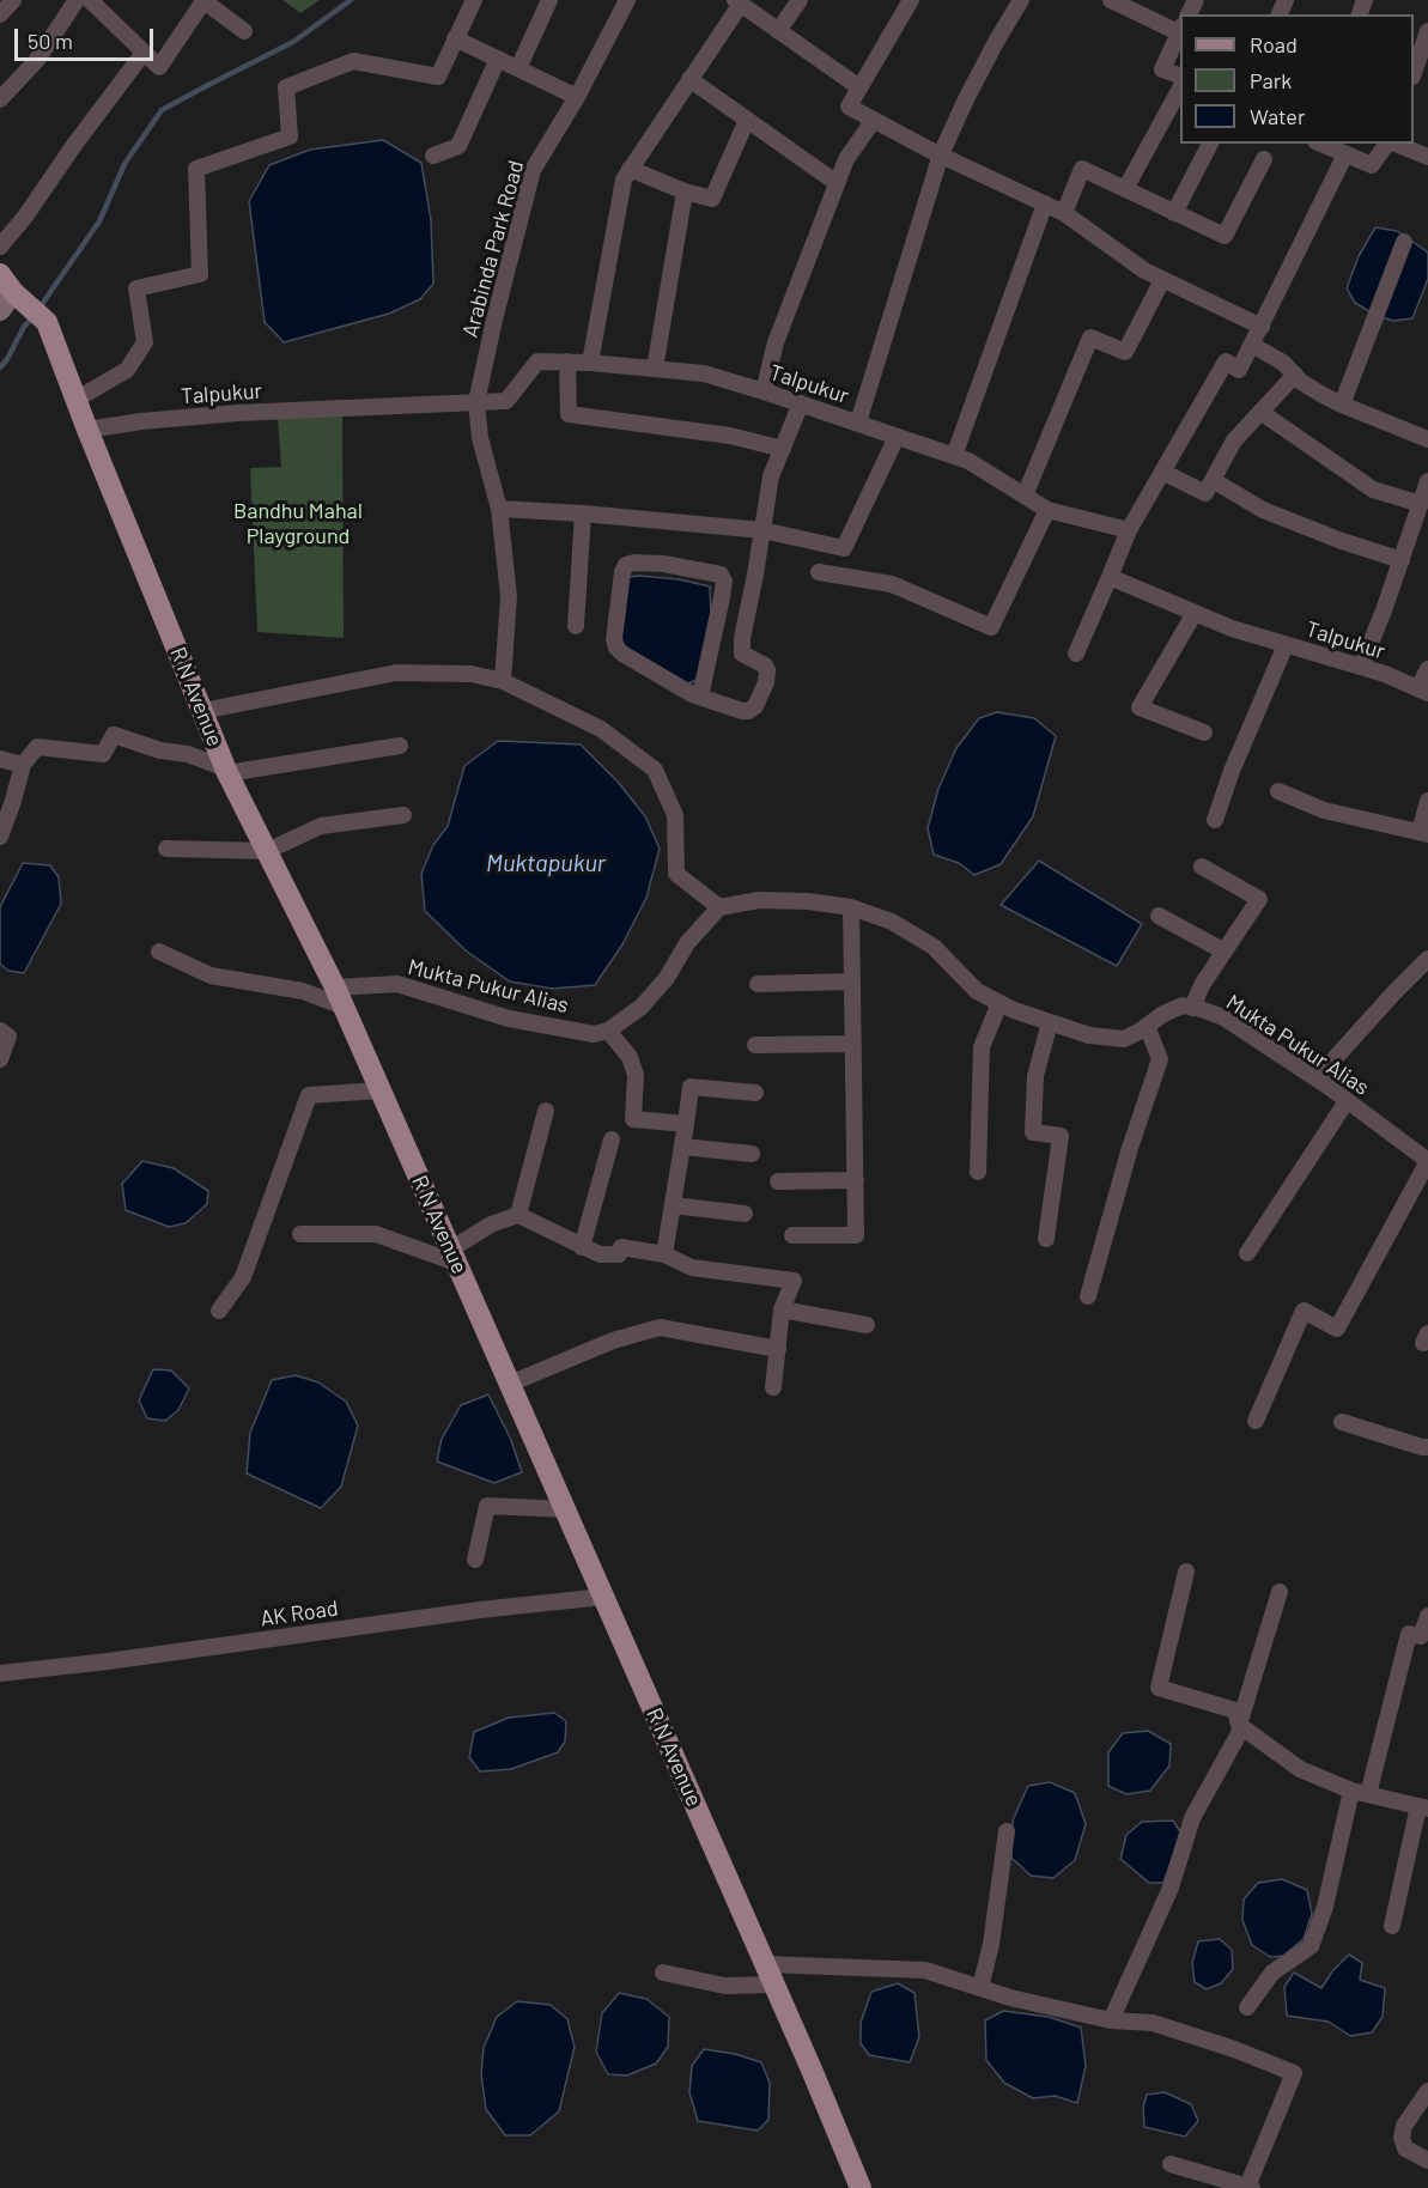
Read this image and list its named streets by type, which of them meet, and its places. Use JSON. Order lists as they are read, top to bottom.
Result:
{
  "streets": {
    "main road": ["R N Avenue"],
    "street": [
      "Arabinda Park Road",
      "Talpukur",
      "Mukta Pukur Alias",
      "AK Road"
    ]
  },
  "crossings": [
    ["Arabinda Park Road", "Talpukur"],
    ["Talpukur", "R N Avenue"],
    ["R N Avenue", "Mukta Pukur Alias"],
    ["R N Avenue", "AK Road"]
  ],
  "water": ["Muktapukur"],
  "parks": ["Bandhu Mahal Playground"],
  "legend": ["Road", "Park", "Water"],
  "scale_bar": "50 m"
}
